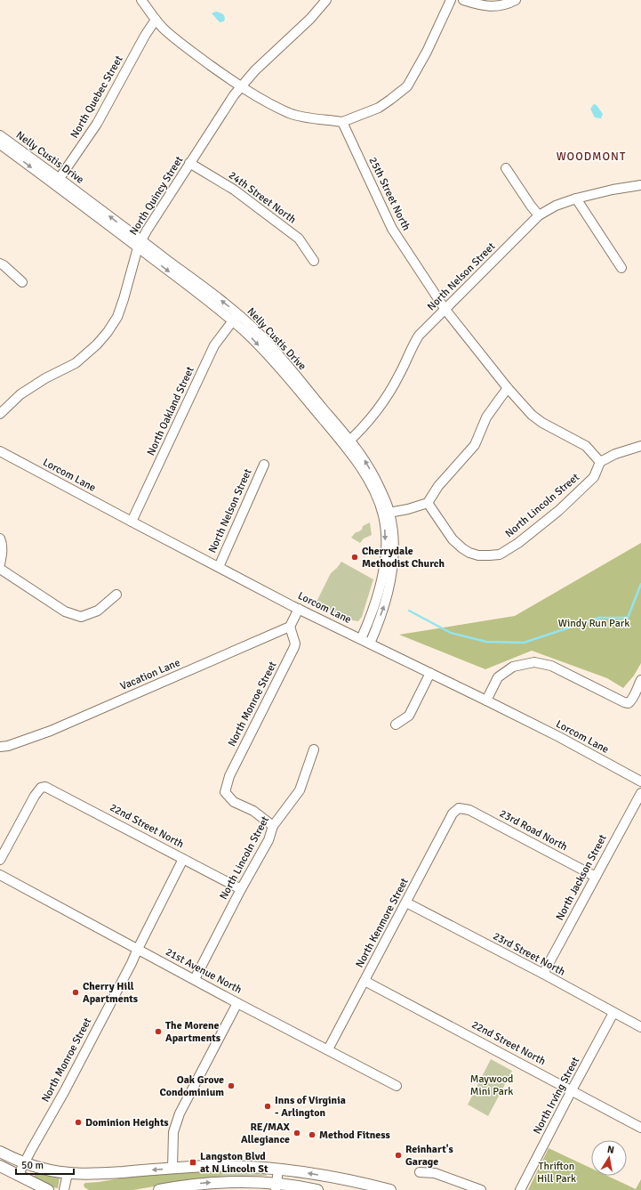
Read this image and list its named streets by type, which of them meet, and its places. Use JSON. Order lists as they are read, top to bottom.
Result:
{
  "streets": {
    "street": [
      "North Quebec Street",
      "Nelly Custis Drive",
      "25th Street North",
      "North Quincy Street",
      "24th Street North",
      "North Nelson Street",
      "North Oakland Street",
      "Lorcom Lane",
      "North Lincoln Street",
      "Vacation Lane",
      "North Monroe Street",
      "22nd Street North",
      "23rd Road North",
      "North Jackson Street",
      "North Kenmore Street",
      "23rd Street North",
      "21st Avenue North",
      "North Irving Street"
    ]
  },
  "crossings": [
    ["North Quebec Street", "Nelly Custis Drive"],
    ["Nelly Custis Drive", "North Quincy Street"],
    ["Nelly Custis Drive", "North Nelson Street"],
    ["Nelly Custis Drive", "North Oakland Street"],
    ["Nelly Custis Drive", "Lorcom Lane"],
    ["25th Street North", "North Nelson Street"],
    ["25th Street North", "North Lincoln Street"],
    ["North Quincy Street", "24th Street North"],
    ["North Nelson Street", "Lorcom Lane"],
    ["North Oakland Street", "Lorcom Lane"],
    ["North Lincoln Street", "North Monroe Street"],
    ["North Lincoln Street", "22nd Street North"],
    ["North Lincoln Street", "21st Avenue North"],
    ["Vacation Lane", "North Monroe Street"],
    ["North Monroe Street", "22nd Street North"],
    ["North Monroe Street", "21st Avenue North"],
    ["22nd Street North", "North Kenmore Street"],
    ["22nd Street North", "North Irving Street"],
    ["23rd Road North", "North Jackson Street"],
    ["23rd Road North", "North Kenmore Street"],
    ["North Jackson Street", "23rd Street North"],
    ["North Kenmore Street", "23rd Street North"],
    ["North Kenmore Street", "21st Avenue North"],
    ["23rd Street North", "North Irving Street"]
  ],
  "districts": ["WOODMONT"],
  "parks": ["Windy Run Park", "Maywood Mini Park", "Thrifton Hill Park"],
  "places": {
    "other": [
      "Cherrydale Methodist Church",
      "Cherry Hill Apartments",
      "The Morene Apartments",
      "Oak Grove Condominium",
      "Inns of Virginia - Arlington",
      "Dominion Heights",
      "RE/MAX Allegiance",
      "Method Fitness",
      "Reinhart's Garage"
    ],
    "transit": ["Langston Blvd at N Lincoln St"]
  },
  "scale_bar": "50 m",
  "north": "top"
}
